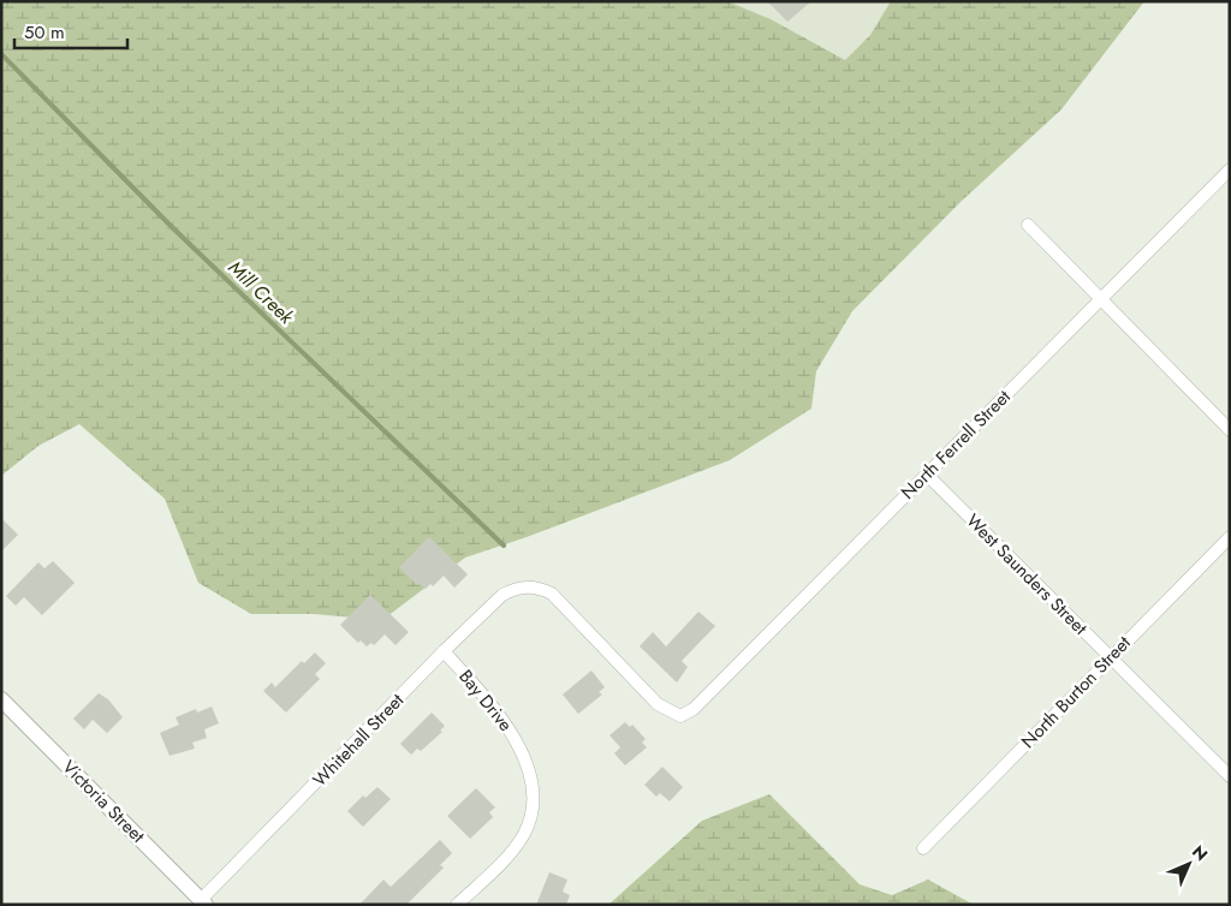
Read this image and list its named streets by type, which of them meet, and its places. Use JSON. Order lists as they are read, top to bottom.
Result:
{
  "streets": {
    "street": [
      "North Ferrell Street",
      "West Saunders Street",
      "North Burton Street",
      "Bay Drive",
      "Whitehall Street",
      "Victoria Street"
    ]
  },
  "crossings": [
    ["North Ferrell Street", "West Saunders Street"],
    ["North Ferrell Street", "Whitehall Street"],
    ["West Saunders Street", "North Burton Street"],
    ["Bay Drive", "Whitehall Street"],
    ["Whitehall Street", "Victoria Street"]
  ],
  "water": ["Mill Creek"],
  "scale_bar": "50 m",
  "north": "top right"
}
